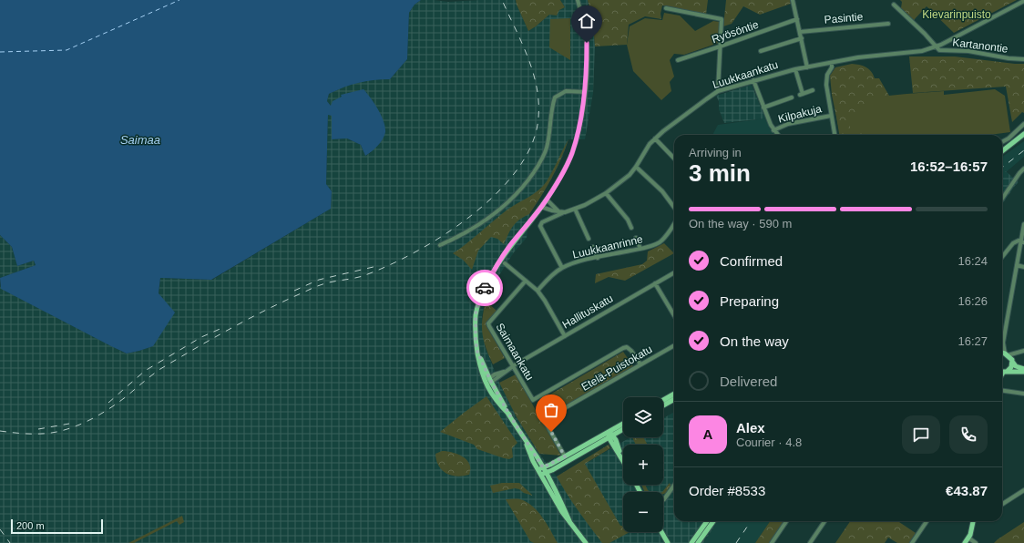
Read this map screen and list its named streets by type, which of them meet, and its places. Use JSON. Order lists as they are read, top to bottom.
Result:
{
  "streets": {
    "street": [
      "Pasintie",
      "Ryösöntie",
      "Kartanontie",
      "Luukkaankatu",
      "Kilpakuja",
      "Luukkaanrinne",
      "Hallituskatu",
      "Saimaankatu",
      "Etelä-Puistokatu"
    ]
  },
  "crossings": [
    ["Kartanontie", "Luukkaankatu"],
    ["Hallituskatu", "Saimaankatu"],
    ["Saimaankatu", "Etelä-Puistokatu"]
  ],
  "water": ["Saimaa"],
  "parks": ["Kievarinpuisto"],
  "scale_bar": "200 m",
  "page": {
    "heading": ["3 min", "Arriving in", "16:52–16:57"],
    "panel": [
      "Alex",
      "Courier · 4.8",
      "Order #8533",
      "€43.87"
    ],
    "bar": "On the way · 590 m",
    "list": [
      ["Confirmed", "16:24"],
      ["Preparing", "16:26"],
      ["On the way", "16:27"],
      "Delivered"
    ],
    "map_buttons": ["+", "−"],
    "round": "A",
    "scale": "200 m"
  }
}
